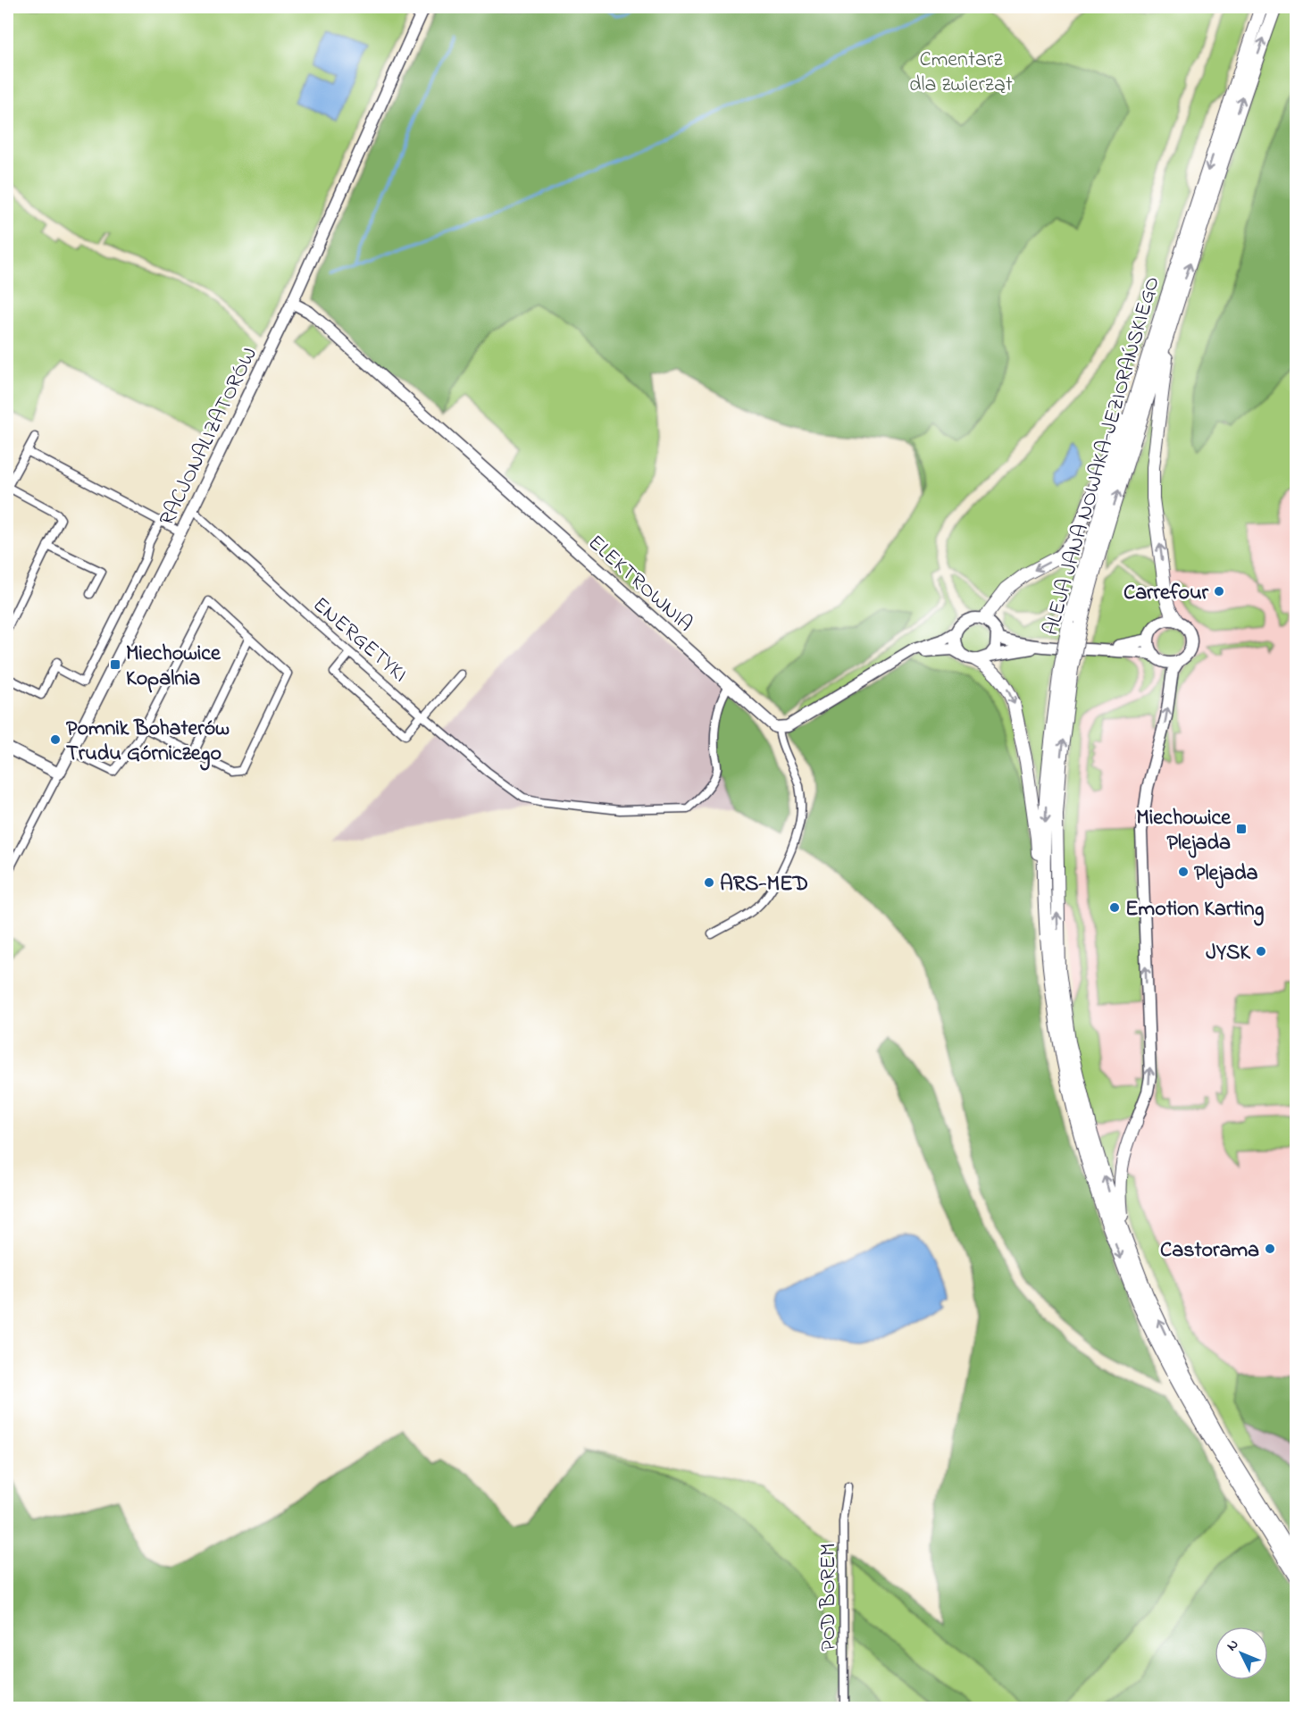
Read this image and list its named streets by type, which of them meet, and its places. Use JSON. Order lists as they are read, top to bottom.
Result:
{
  "streets": {
    "main road": ["ALEJA JANA NOWAKA-JEZIORAŃSKIEGO"],
    "street": [
      "RACJONALIZATORÓW",
      "ELEKTROWNIA",
      "ENERGETYKI",
      "POD BOREM"
    ]
  },
  "crossings": [
    ["RACJONALIZATORÓW", "ELEKTROWNIA"],
    ["RACJONALIZATORÓW", "ENERGETYKI"],
    ["ELEKTROWNIA", "ENERGETYKI"]
  ],
  "parks": ["Cmentarz dla zwierząt"],
  "places": {
    "other": [
      "Carrefour",
      "Pomnik Bohaterów Trudu Górniczego",
      "Plejada",
      "ARS-MED",
      "Emotion Karting",
      "JYSK",
      "Castorama"
    ],
    "transit": ["Miechowice Kopalnia", "Miechowice Plejada"]
  },
  "north": "top left"
}
